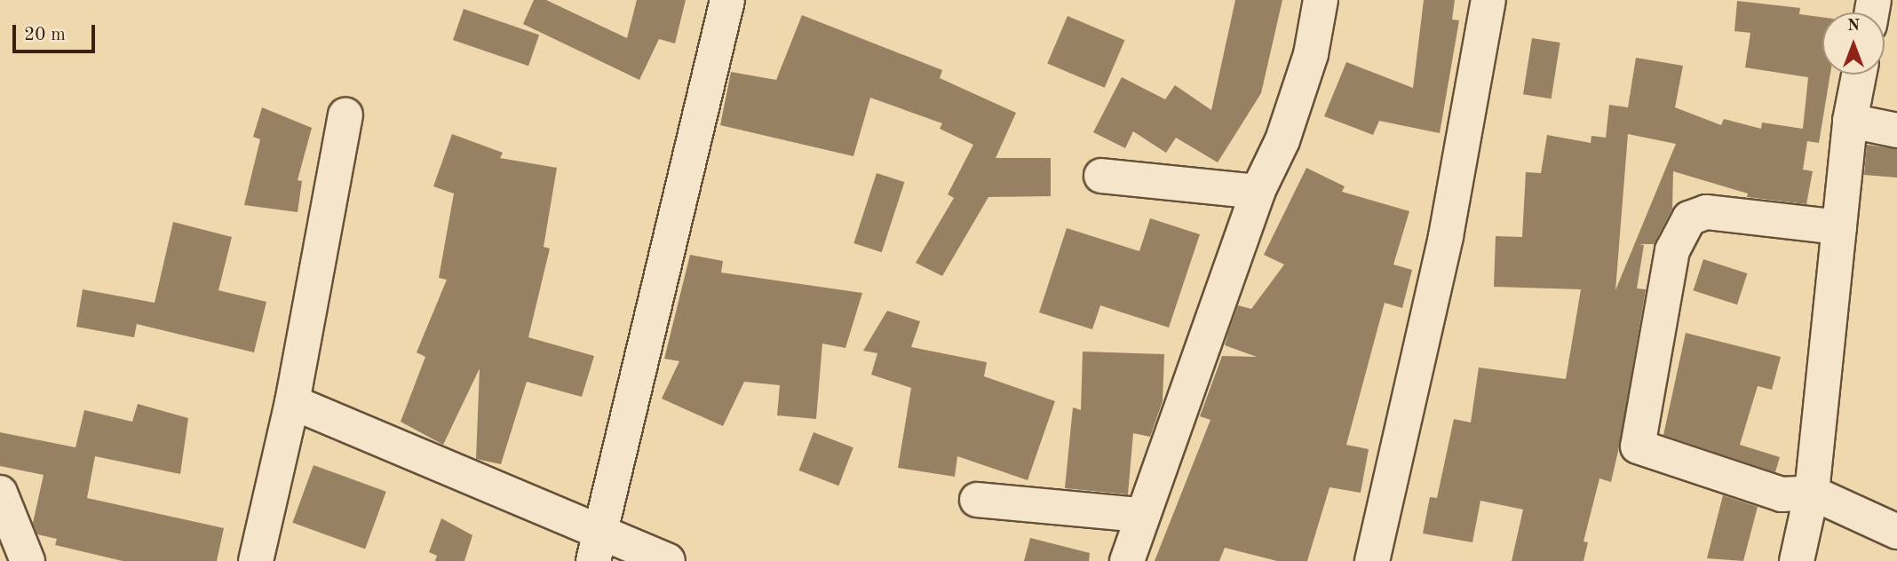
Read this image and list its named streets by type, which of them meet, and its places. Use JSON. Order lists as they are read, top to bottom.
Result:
{
  "scale_bar": "20 m",
  "north": "top"
}
